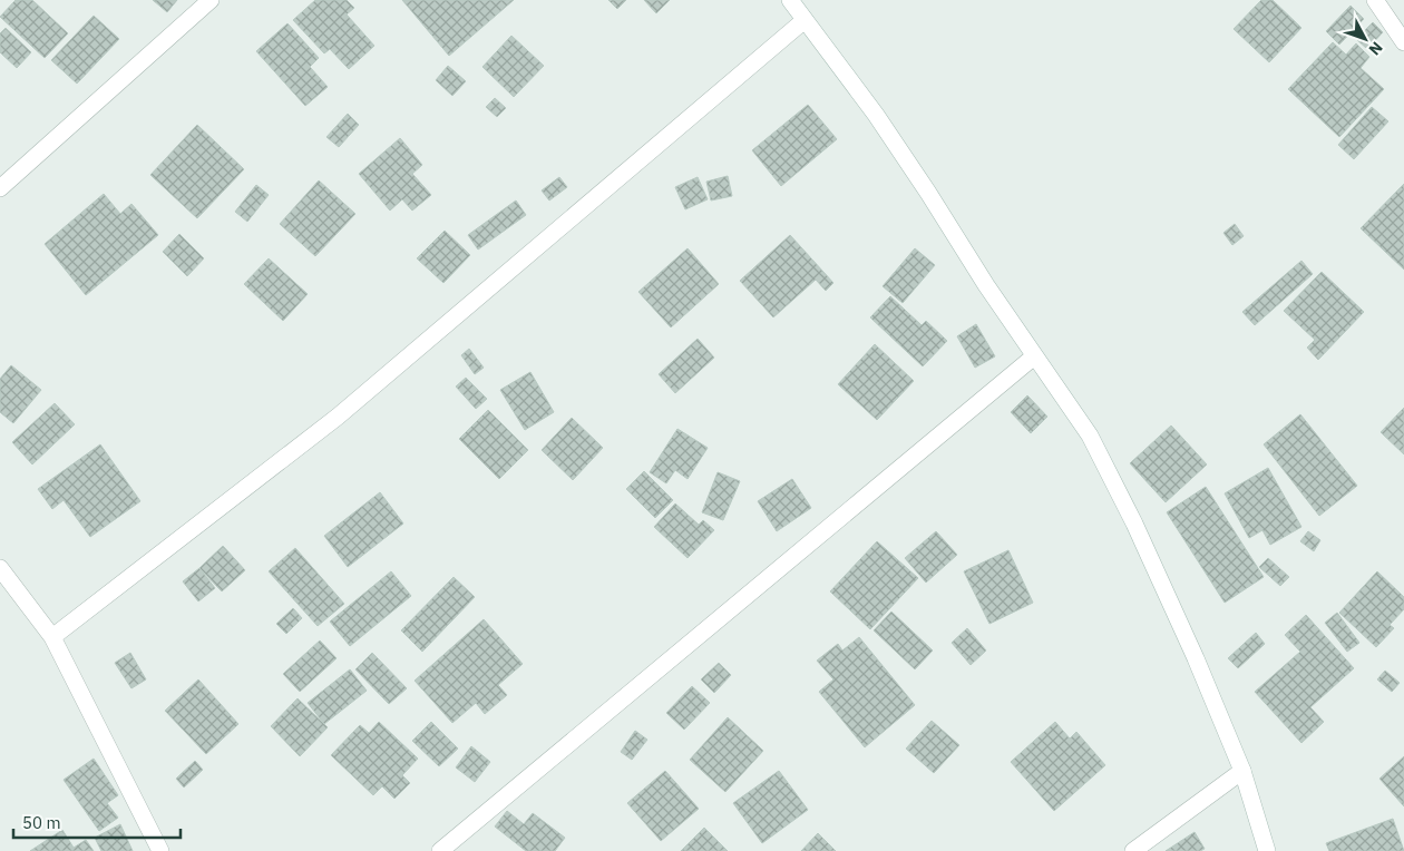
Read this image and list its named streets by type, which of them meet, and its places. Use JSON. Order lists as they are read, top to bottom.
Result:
{
  "scale_bar": "50 m",
  "north": "bottom right"
}
